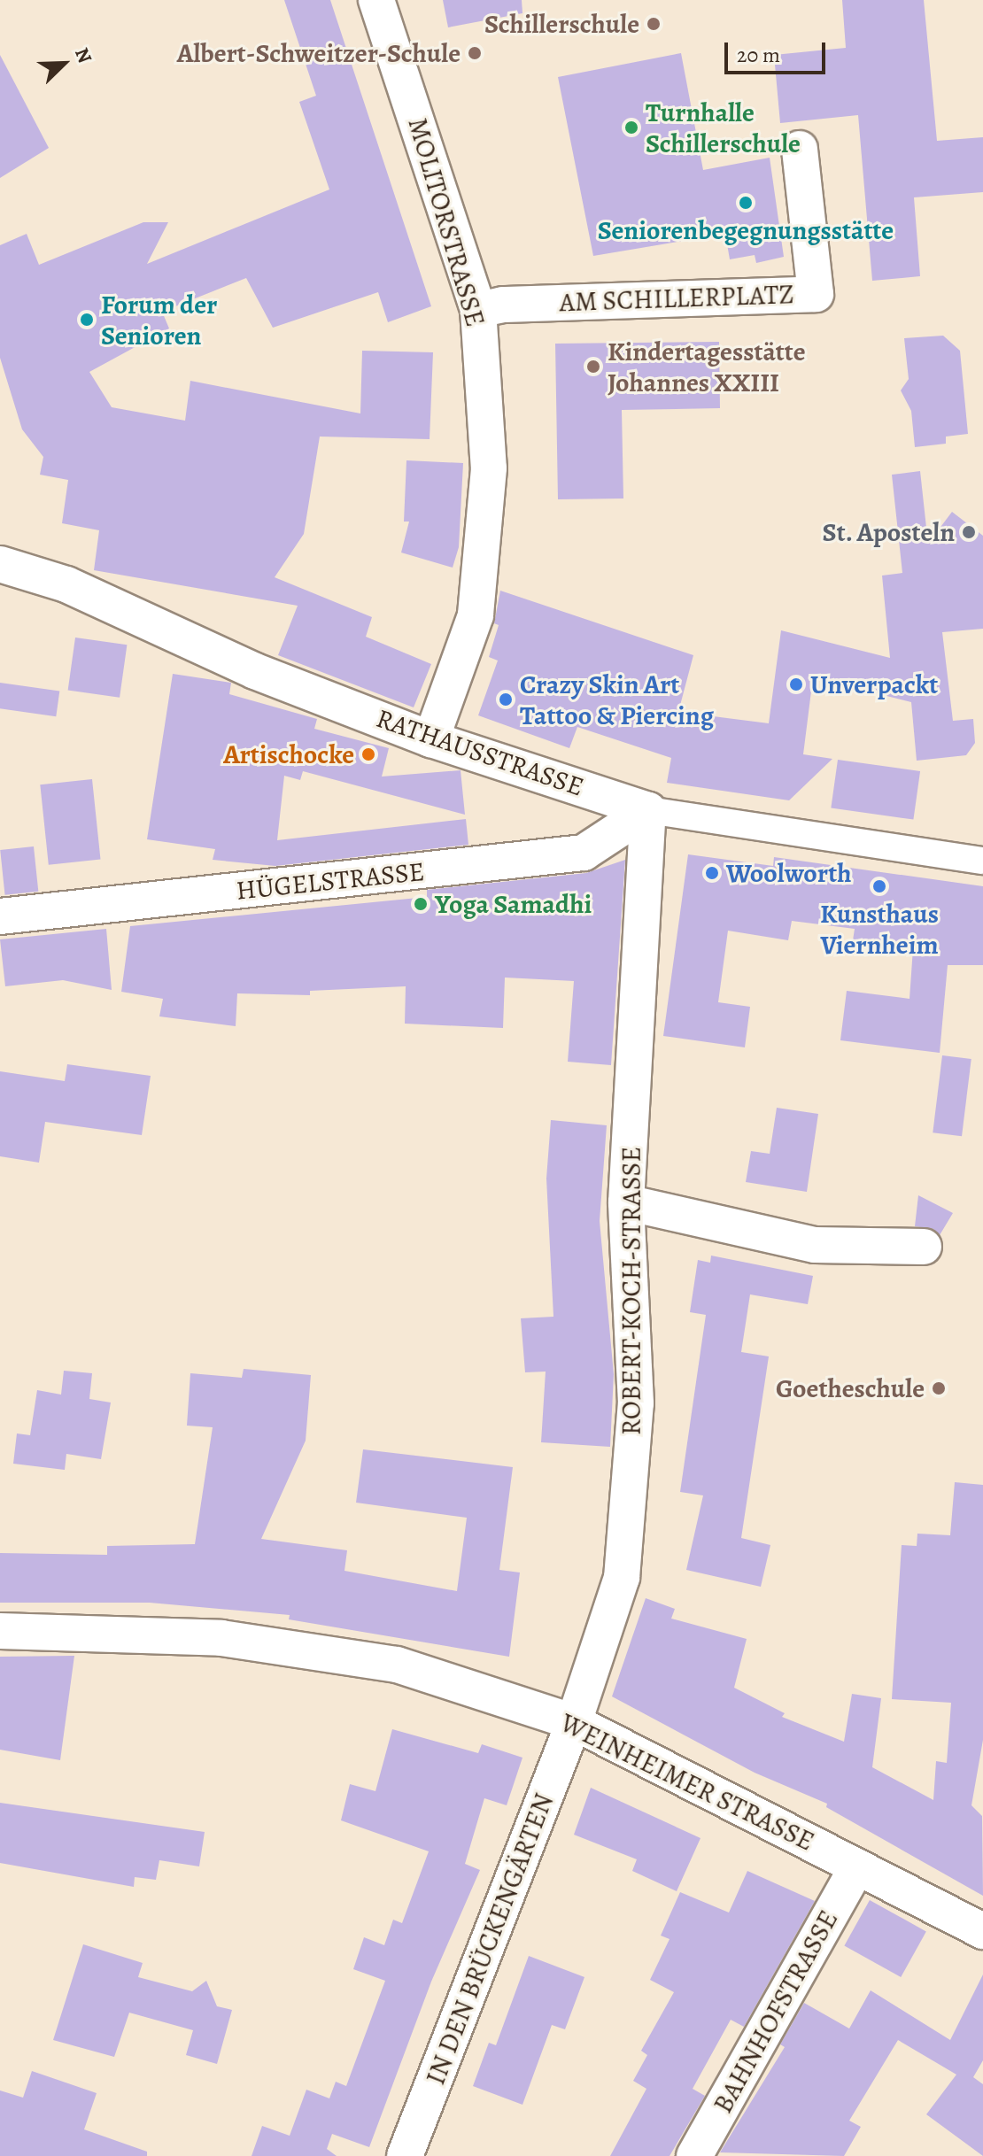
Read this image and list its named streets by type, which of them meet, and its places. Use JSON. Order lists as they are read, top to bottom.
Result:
{
  "streets": {
    "street": [
      "MOLITORSTRASSE",
      "AM SCHILLERPLATZ",
      "RATHAUSSTRASSE",
      "HÜGELSTRASSE",
      "ROBERT-KOCH-STRASSE",
      "WEINHEIMER STRASSE",
      "IN DEN BRÜCKENGÄRTEN",
      "BAHNHOFSTRASSE"
    ]
  },
  "crossings": [
    ["MOLITORSTRASSE", "AM SCHILLERPLATZ"],
    ["MOLITORSTRASSE", "RATHAUSSTRASSE"],
    ["RATHAUSSTRASSE", "HÜGELSTRASSE"],
    ["RATHAUSSTRASSE", "ROBERT-KOCH-STRASSE"],
    ["HÜGELSTRASSE", "ROBERT-KOCH-STRASSE"],
    ["ROBERT-KOCH-STRASSE", "WEINHEIMER STRASSE"],
    ["ROBERT-KOCH-STRASSE", "IN DEN BRÜCKENGÄRTEN"],
    ["WEINHEIMER STRASSE", "IN DEN BRÜCKENGÄRTEN"],
    ["WEINHEIMER STRASSE", "BAHNHOFSTRASSE"]
  ],
  "places": [
    "Schillerschule",
    "Albert-Schweitzer-Schule",
    "Turnhalle Schillerschule",
    "Seniorenbegegnungsstätte",
    "Forum der Senioren",
    "Kindertagesstätte Johannes XXIII",
    "St. Aposteln",
    "Unverpackt",
    "Crazy Skin Art Tattoo & Piercing",
    "Artischocke",
    "Woolworth",
    "Kunsthaus Viernheim",
    "Yoga Samadhi",
    "Goetheschule"
  ],
  "scale_bar": "20 m",
  "north": "top right"
}
